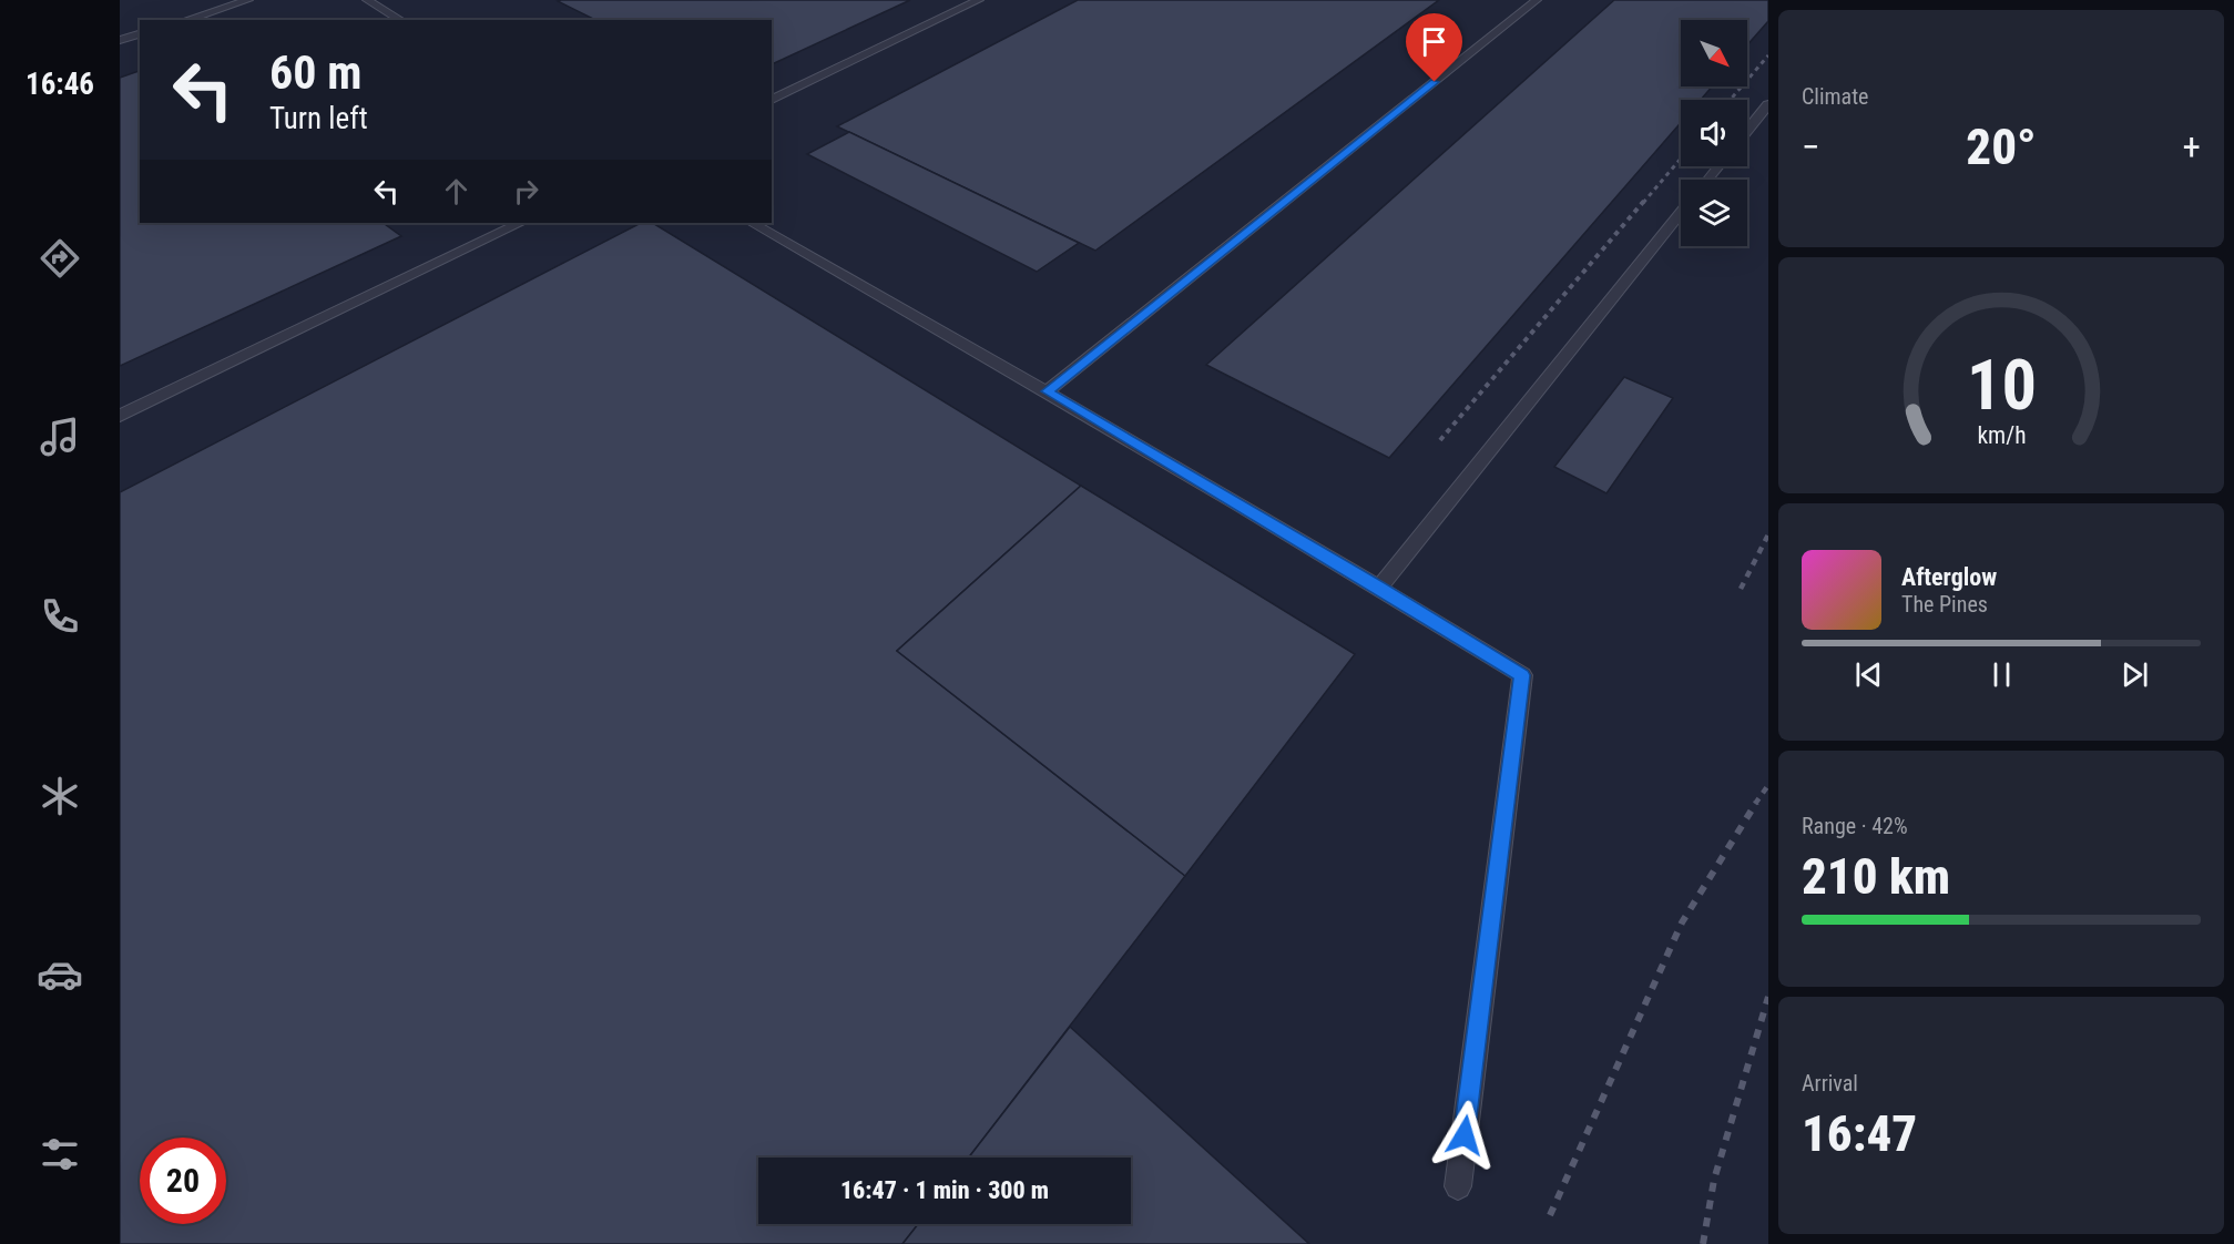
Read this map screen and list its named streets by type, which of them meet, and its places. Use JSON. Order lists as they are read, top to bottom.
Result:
{
  "north": "bottom right",
  "page": {
    "tabs": "16:46",
    "tile": [
      "Climate",
      ["Range · 42%", "210 km"],
      ["Arrival", "16:47"]
    ],
    "turn": ["60 m", "Turn left"],
    "heat": ["−", "20°", "+"],
    "song": ["Afterglow", "The Pines"],
    "limit": "20",
    "trip": "16:47 · 1 min · 300 m",
    "gauge": ["10", "km/h"]
  }
}
